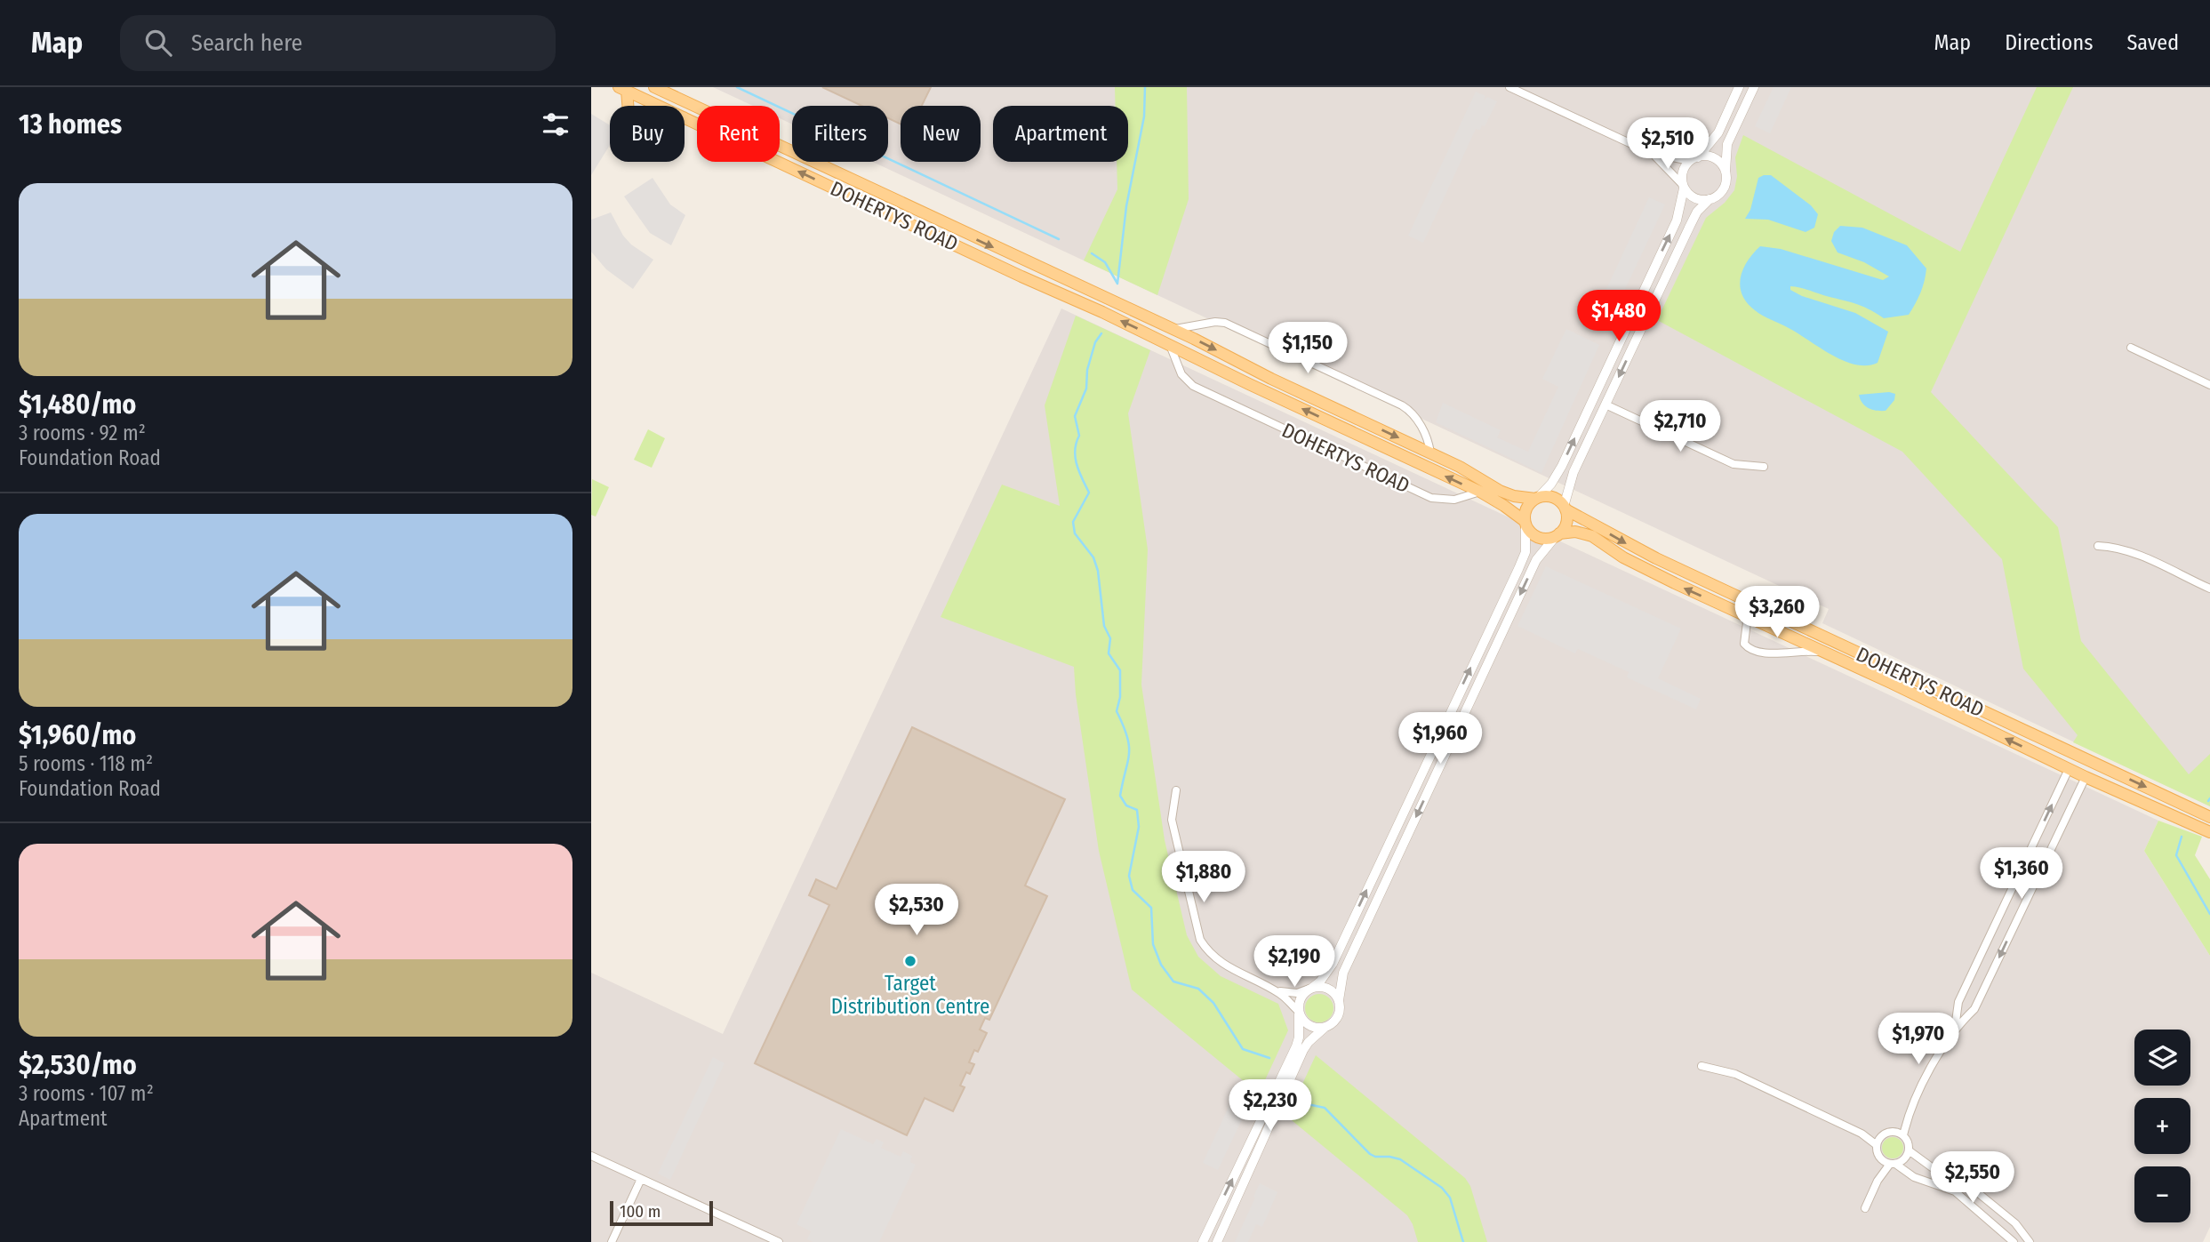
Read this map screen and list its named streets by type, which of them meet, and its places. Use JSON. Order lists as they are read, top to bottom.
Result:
{
  "streets": {
    "main road": ["DOHERTYS ROAD"]
  },
  "places": ["Target Distribution Centre"],
  "scale_bar": "100 m",
  "page": {
    "header": "Map",
    "search": "Search here",
    "nav": ["Map", "Directions", "Saved"],
    "heading": "13 homes",
    "chip": [
      "Buy",
      "Rent",
      "Filters",
      "New",
      "Apartment"
    ],
    "price": [
      "$2,510",
      "$1,480",
      "$1,150",
      "$2,710",
      "$3,260",
      "$1,960",
      "$1,360",
      "$1,880",
      "$2,530",
      "$2,190",
      "$1,970",
      "$2,230",
      "$2,550"
    ],
    "list": [
      {
        "name": "$1,480/mo",
        "note": "3 rooms · 92 m² · Foundation Road"
      },
      {
        "name": "$1,960/mo",
        "note": "5 rooms · 118 m² · Foundation Road"
      },
      {
        "name": "$2,530/mo",
        "note": "3 rooms · 107 m² · Apartment"
      }
    ],
    "map_buttons": ["+", "−"],
    "scale": "100 m"
  }
}
